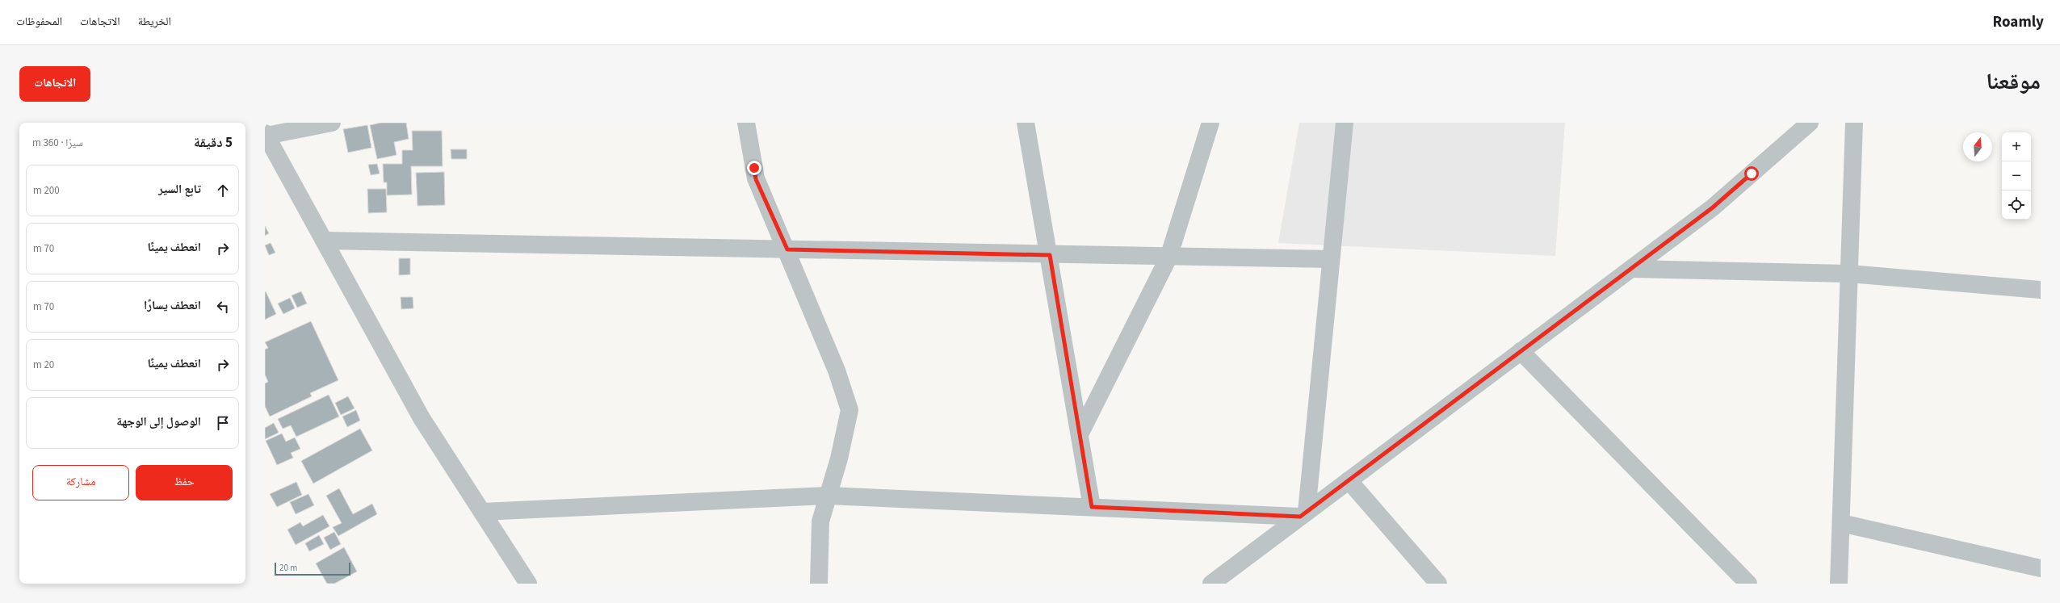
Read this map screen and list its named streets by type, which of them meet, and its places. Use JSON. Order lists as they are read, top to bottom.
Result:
{
  "scale_bar": "20 m",
  "north": "top",
  "page": {
    "header": "Roamly",
    "nav": ["الخريطة", "الاتجاهات", "المحفوظات"],
    "title": "موقعنا",
    "buttons": [
      "الاتجاهات",
      ["حفظ", "مشاركة"]
    ],
    "heading": ["5 دقيقة", "سيرًا · 360 m"],
    "map_buttons": ["+", "−"],
    "list": [
      ["تابع السير", "200 m"],
      ["انعطف يمينًا", "70 m"],
      ["انعطف يسارًا", "70 m"],
      ["انعطف يمينًا", "20 m"],
      "الوصول إلى الوجهة"
    ],
    "scale": "20 m"
  }
}
